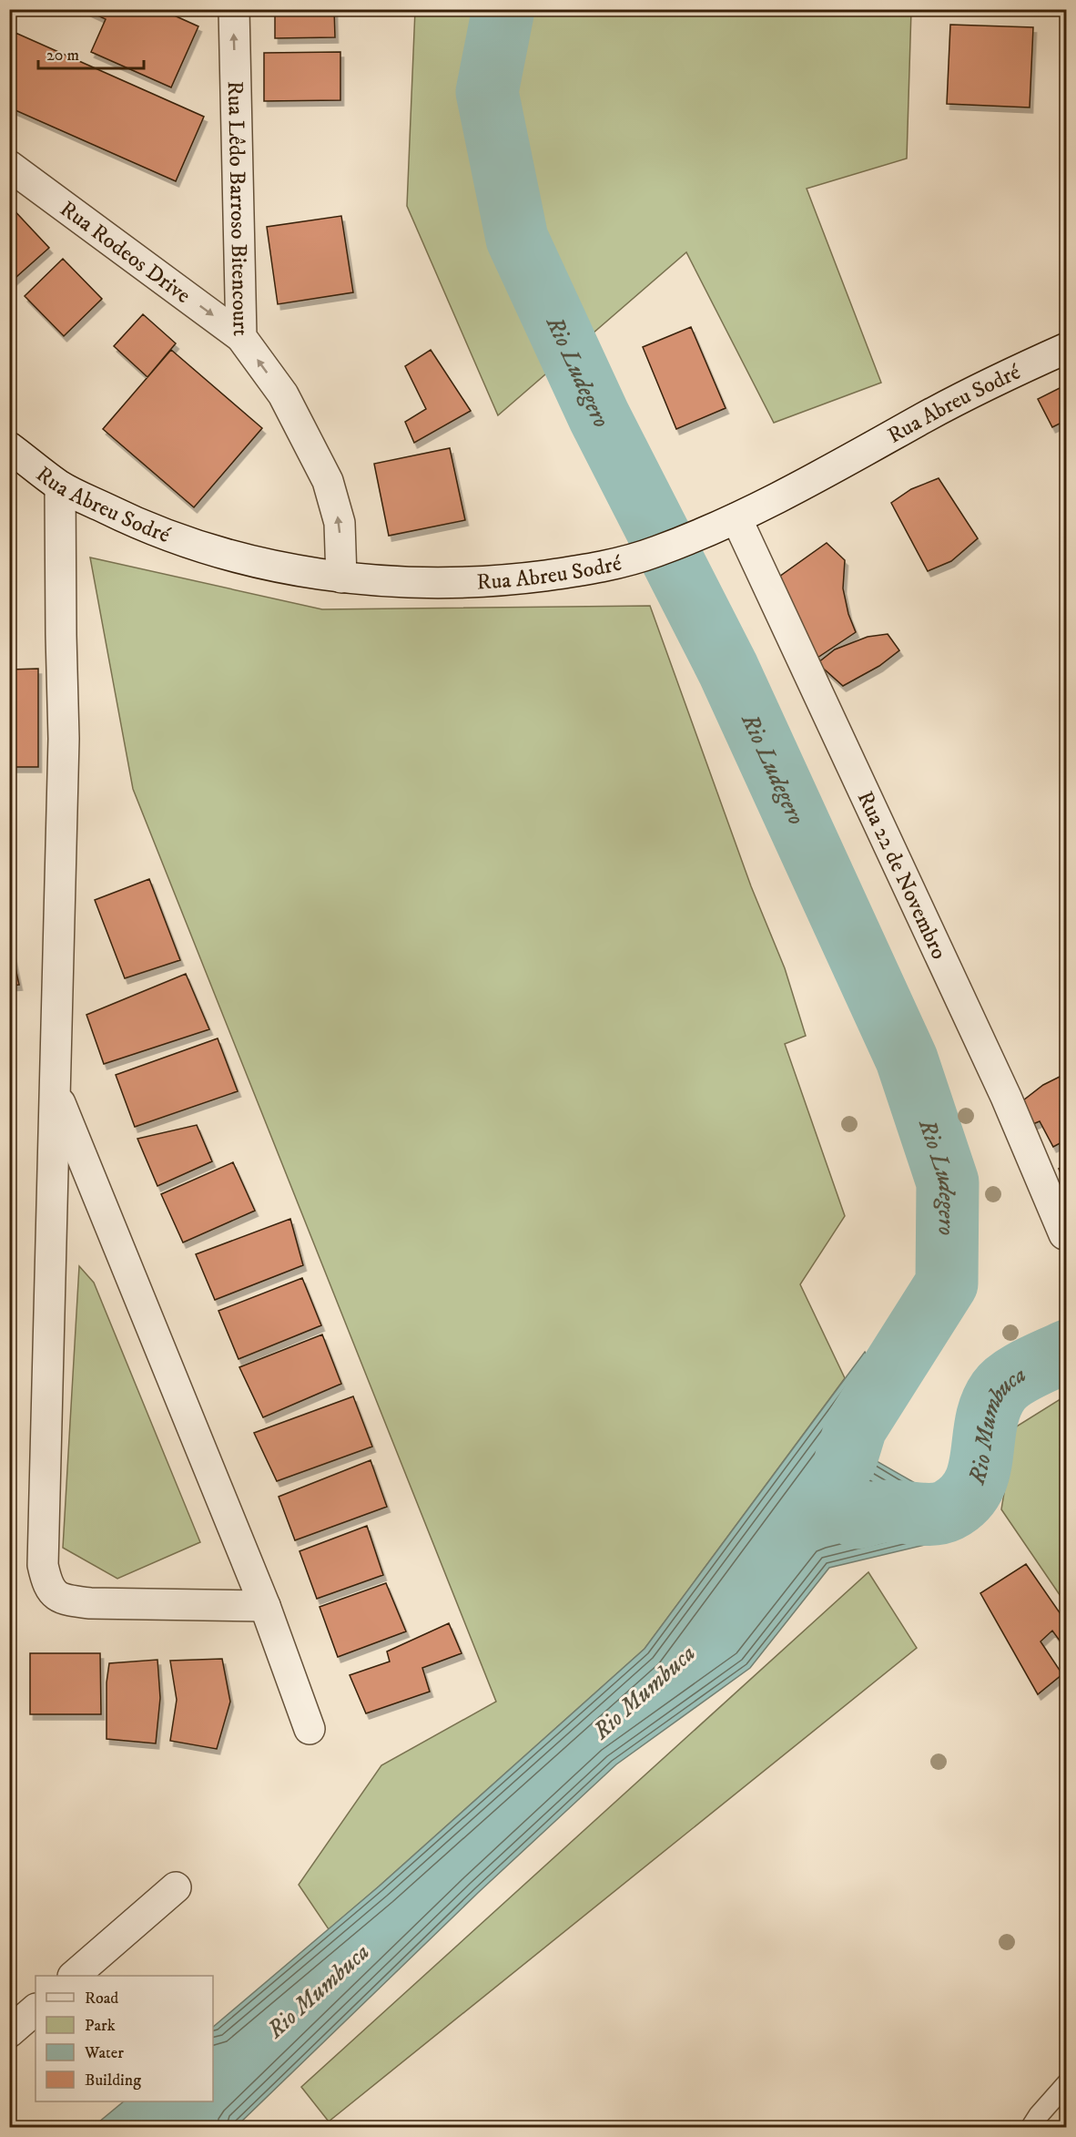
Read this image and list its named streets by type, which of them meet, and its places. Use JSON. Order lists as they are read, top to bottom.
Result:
{
  "streets": {
    "street": [
      "Rua Lêdo Barroso Bitencourt",
      "Rua Rodeos Drive",
      "Rua Abreu Sodré",
      "Rua 22 de Novembro"
    ]
  },
  "crossings": [
    ["Rua Lêdo Barroso Bitencourt", "Rua Rodeos Drive"],
    ["Rua Lêdo Barroso Bitencourt", "Rua Abreu Sodré"],
    ["Rua Abreu Sodré", "Rua 22 de Novembro"]
  ],
  "one_way": ["Rua Lêdo Barroso Bitencourt", "Rua Rodeos Drive"],
  "water": ["Rio Ludegero", "Rio Mumbuca"],
  "legend": [
    "Road",
    "Park",
    "Water",
    "Building"
  ],
  "scale_bar": "20 m"
}
